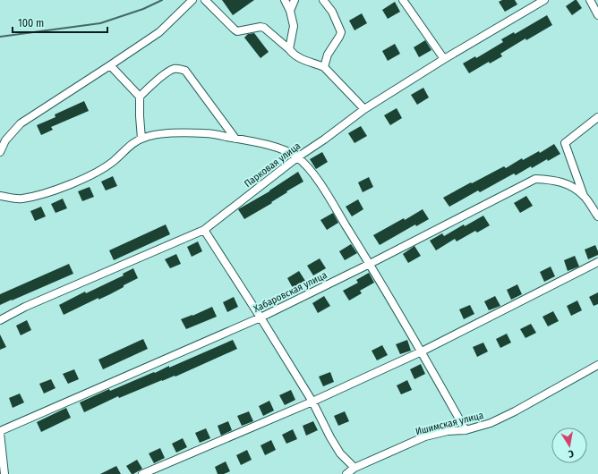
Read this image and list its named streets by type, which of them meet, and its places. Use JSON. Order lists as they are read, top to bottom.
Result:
{
  "streets": {
    "street": ["Парковая улица", "Хабаровская улица", "Ишимская улица"]
  },
  "scale_bar": "100 m",
  "north": "bottom"
}
